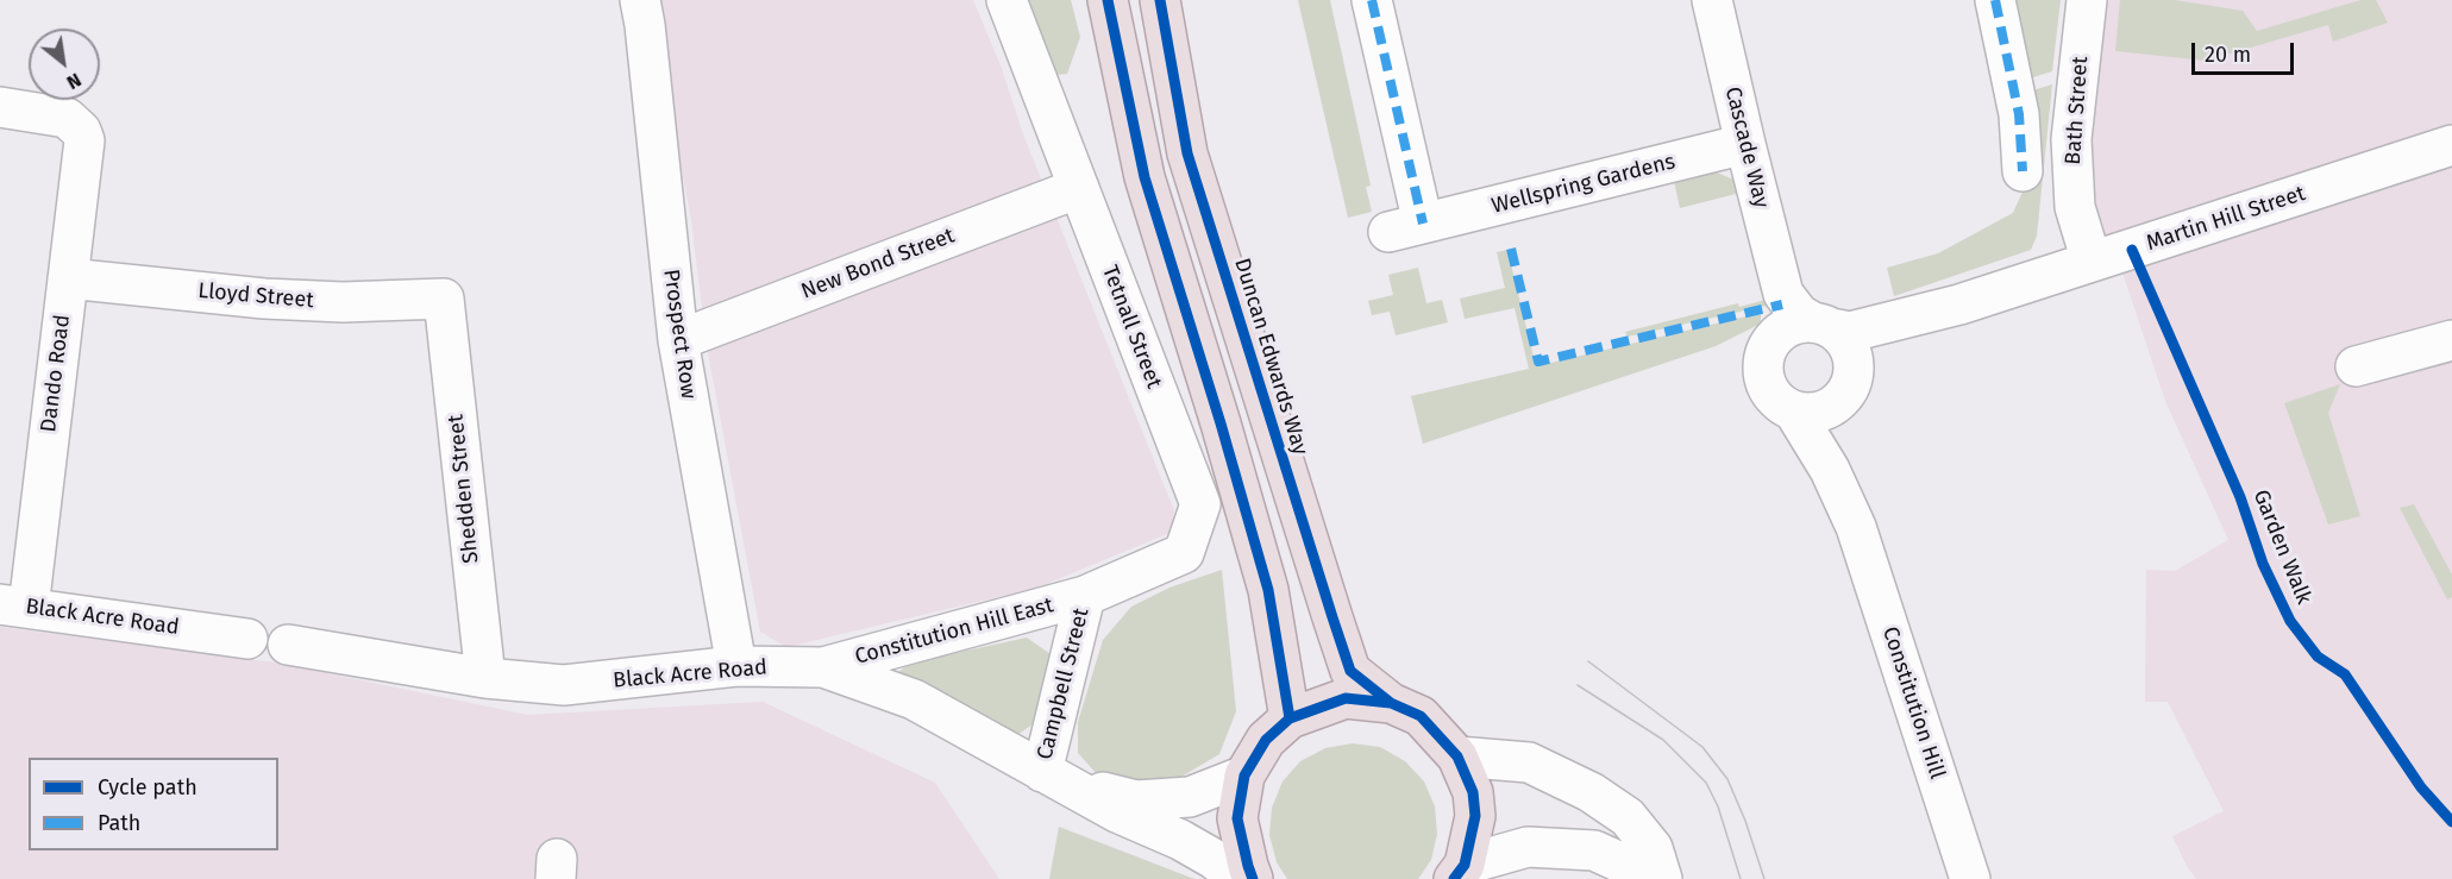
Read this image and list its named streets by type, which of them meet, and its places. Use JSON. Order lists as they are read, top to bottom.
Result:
{
  "streets": {
    "highway": ["Duncan Edwards Way"],
    "street": [
      "Bath Street",
      "Cascade Way",
      "Wellspring Gardens",
      "Martin Hill Street",
      "New Bond Street",
      "Lloyd Street",
      "Tetnall Street",
      "Prospect Row",
      "Dando Road",
      "Shedden Street",
      "Black Acre Road",
      "Constitution Hill East",
      "Campbell Street",
      "Constitution Hill"
    ],
    "cycle path": ["Garden Walk"]
  },
  "crossings": [
    ["Bath Street", "Martin Hill Street"],
    ["Cascade Way", "Wellspring Gardens"],
    ["Cascade Way", "Martin Hill Street"],
    ["Cascade Way", "Constitution Hill"],
    ["Martin Hill Street", "Constitution Hill"],
    ["New Bond Street", "Tetnall Street"],
    ["New Bond Street", "Prospect Row"],
    ["Lloyd Street", "Dando Road"],
    ["Lloyd Street", "Shedden Street"],
    ["Tetnall Street", "Constitution Hill East"],
    ["Tetnall Street", "Campbell Street"],
    ["Prospect Row", "Black Acre Road"],
    ["Dando Road", "Black Acre Road"],
    ["Shedden Street", "Black Acre Road"],
    ["Black Acre Road", "Constitution Hill East"],
    ["Black Acre Road", "Campbell Street"],
    ["Constitution Hill East", "Campbell Street"]
  ],
  "legend": ["Cycle path", "Path"],
  "scale_bar": "20 m",
  "north": "bottom right"
}
